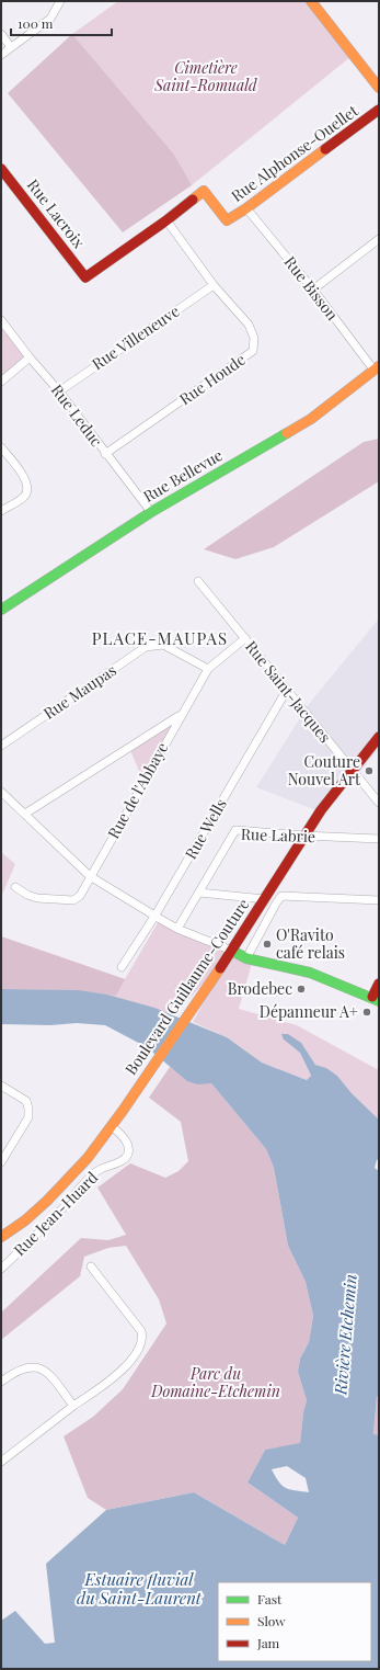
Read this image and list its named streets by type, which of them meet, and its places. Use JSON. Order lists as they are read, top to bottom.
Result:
{
  "streets": {
    "street": [
      "Rue Alphonse-Ouellet",
      "Rue Lacroix",
      "Rue Bisson",
      "Rue Villeneuve",
      "Rue Houde",
      "Rue Leduc",
      "Rue Bellevue",
      "Rue Maupas",
      "Rue Saint-Jacques",
      "Rue de l'Abbaye",
      "Rue Wells",
      "Rue Labrie",
      "Boulevard Guillaume-Couture",
      "Rue Jean-Huard"
    ]
  },
  "crossings": [
    ["Rue Alphonse-Ouellet", "Rue Lacroix"],
    ["Rue Alphonse-Ouellet", "Rue Bisson"],
    ["Rue Alphonse-Ouellet", "Rue Houde"],
    ["Rue Bisson", "Rue Bellevue"],
    ["Rue Villeneuve", "Rue Houde"],
    ["Rue Villeneuve", "Rue Leduc"],
    ["Rue Houde", "Rue Leduc"],
    ["Rue Leduc", "Rue Bellevue"],
    ["Rue Maupas", "Rue de l'Abbaye"],
    ["Rue Saint-Jacques", "Rue de l'Abbaye"],
    ["Rue Saint-Jacques", "Rue Wells"],
    ["Rue Saint-Jacques", "Boulevard Guillaume-Couture"],
    ["Rue Labrie", "Boulevard Guillaume-Couture"],
    ["Boulevard Guillaume-Couture", "Rue Jean-Huard"]
  ],
  "districts": ["PLACE-MAUPAS"],
  "water": ["Rivière Etchemin", "Estuaire fluvial du Saint-Laurent"],
  "parks": ["Cimetière Saint-Romuald", "Parc du Domaine-Etchemin"],
  "places": [
    "Couture Nouvel Art",
    "O'Ravito café relais",
    "Brodebec",
    "Dépanneur A+"
  ],
  "legend": ["Fast", "Slow", "Jam"],
  "scale_bar": "100 m"
}
